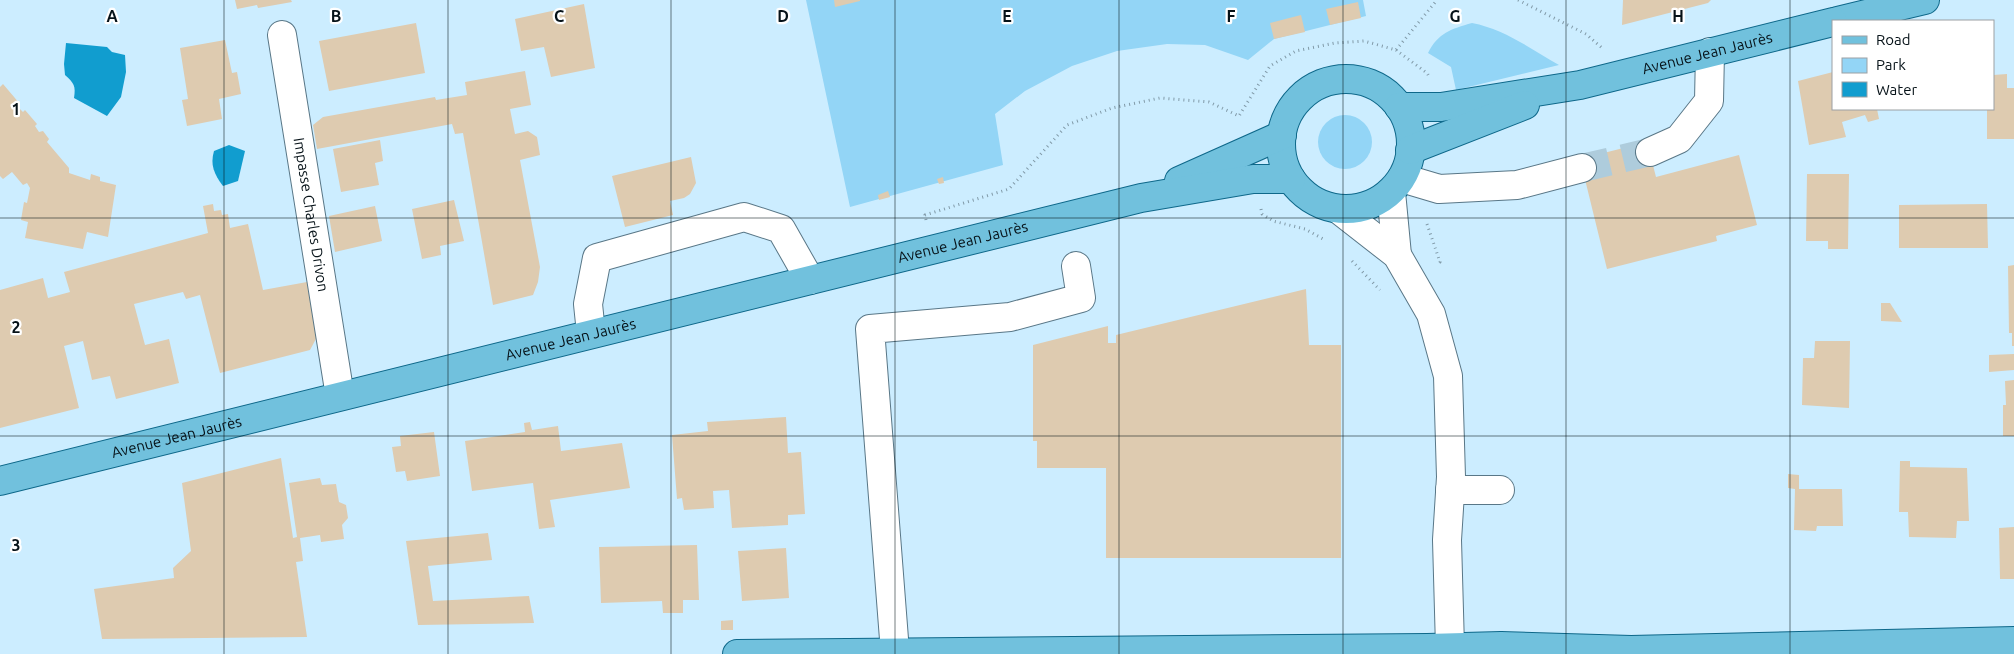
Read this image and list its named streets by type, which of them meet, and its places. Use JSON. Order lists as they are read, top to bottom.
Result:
{
  "streets": {
    "main road": ["Avenue Jean Jaurès"],
    "street": ["Impasse Charles Drivon"]
  },
  "crossings": [
    ["Avenue Jean Jaurès", "Impasse Charles Drivon"]
  ],
  "legend": ["Road", "Park", "Water"],
  "grid": {
    "columns": [
      "A",
      "B",
      "C",
      "D",
      "E",
      "F",
      "G",
      "H"
    ],
    "rows": ["1", "2", "3"]
  }
}
